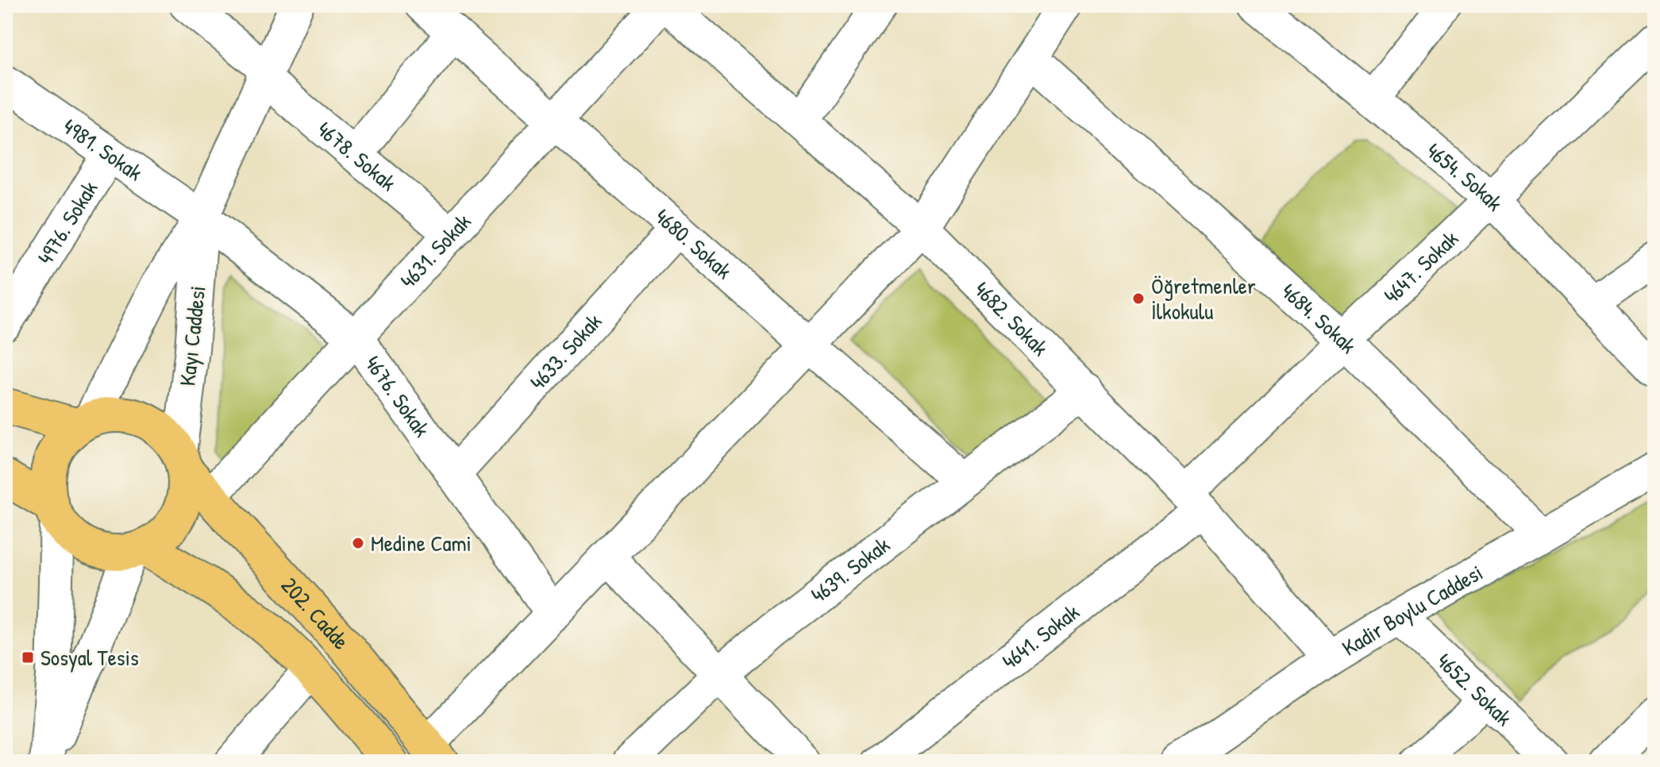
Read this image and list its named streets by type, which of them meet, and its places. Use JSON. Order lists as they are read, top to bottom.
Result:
{
  "streets": {
    "main road": ["202. Cadde"],
    "street": [
      "4981. Sokak",
      "4678. Sokak",
      "4654. Sokak",
      "4976. Sokak",
      "4680. Sokak",
      "4631. Sokak",
      "4647. Sokak",
      "4682. Sokak",
      "4684. Sokak",
      "Kayı Caddesi",
      "4633. Sokak",
      "4676. Sokak",
      "4639. Sokak",
      "Kadir Boylu Caddesi",
      "4641. Sokak",
      "4652. Sokak"
    ]
  },
  "crossings": [
    ["4981. Sokak", "4976. Sokak"],
    ["4981. Sokak", "Kayı Caddesi"],
    ["4981. Sokak", "4676. Sokak"],
    ["4678. Sokak", "4631. Sokak"],
    ["4678. Sokak", "Kayı Caddesi"],
    ["4654. Sokak", "4647. Sokak"],
    ["4680. Sokak", "4631. Sokak"],
    ["4680. Sokak", "4633. Sokak"],
    ["4680. Sokak", "4639. Sokak"],
    ["4631. Sokak", "4682. Sokak"],
    ["4631. Sokak", "4676. Sokak"],
    ["4631. Sokak", "202. Cadde"],
    ["4647. Sokak", "4682. Sokak"],
    ["4647. Sokak", "4684. Sokak"],
    ["4647. Sokak", "4641. Sokak"],
    ["4682. Sokak", "4639. Sokak"],
    ["4682. Sokak", "Kadir Boylu Caddesi"],
    ["4682. Sokak", "4641. Sokak"],
    ["4684. Sokak", "Kadir Boylu Caddesi"],
    ["Kayı Caddesi", "4676. Sokak"],
    ["Kayı Caddesi", "202. Cadde"],
    ["4633. Sokak", "4676. Sokak"],
    ["Kadir Boylu Caddesi", "4652. Sokak"]
  ],
  "places": {
    "other": ["Öğretmenler İlkokulu", "Medine Cami"],
    "transit": ["Sosyal Tesis"]
  }
}
